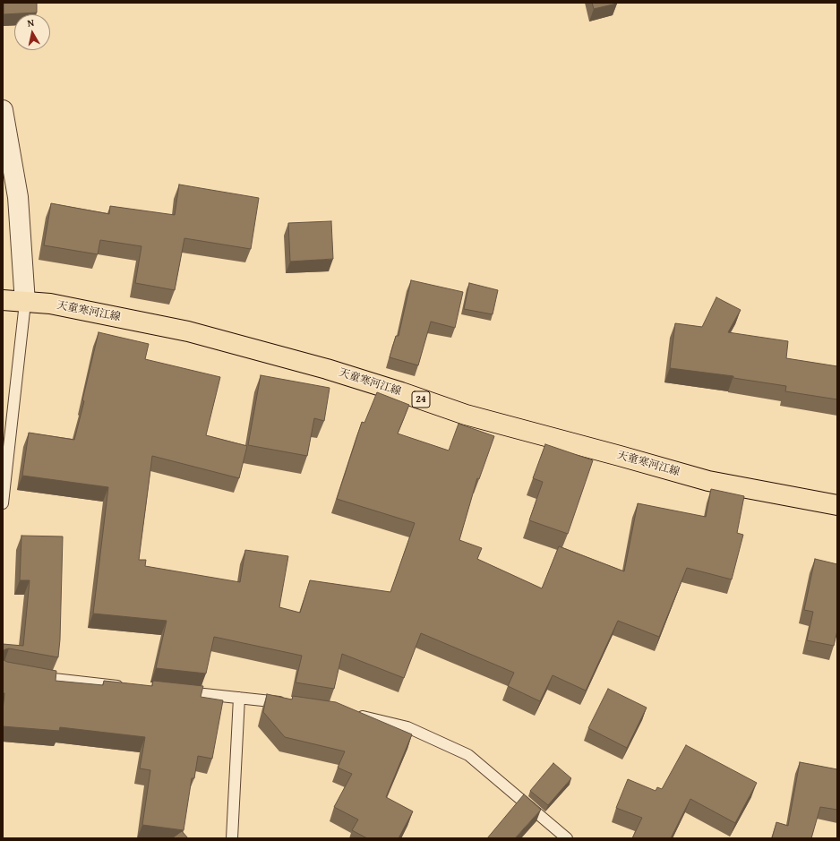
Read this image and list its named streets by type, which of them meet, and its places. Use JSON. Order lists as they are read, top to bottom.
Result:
{
  "streets": {
    "main road": ["天童寒河江線", "24"]
  },
  "north": "top"
}
